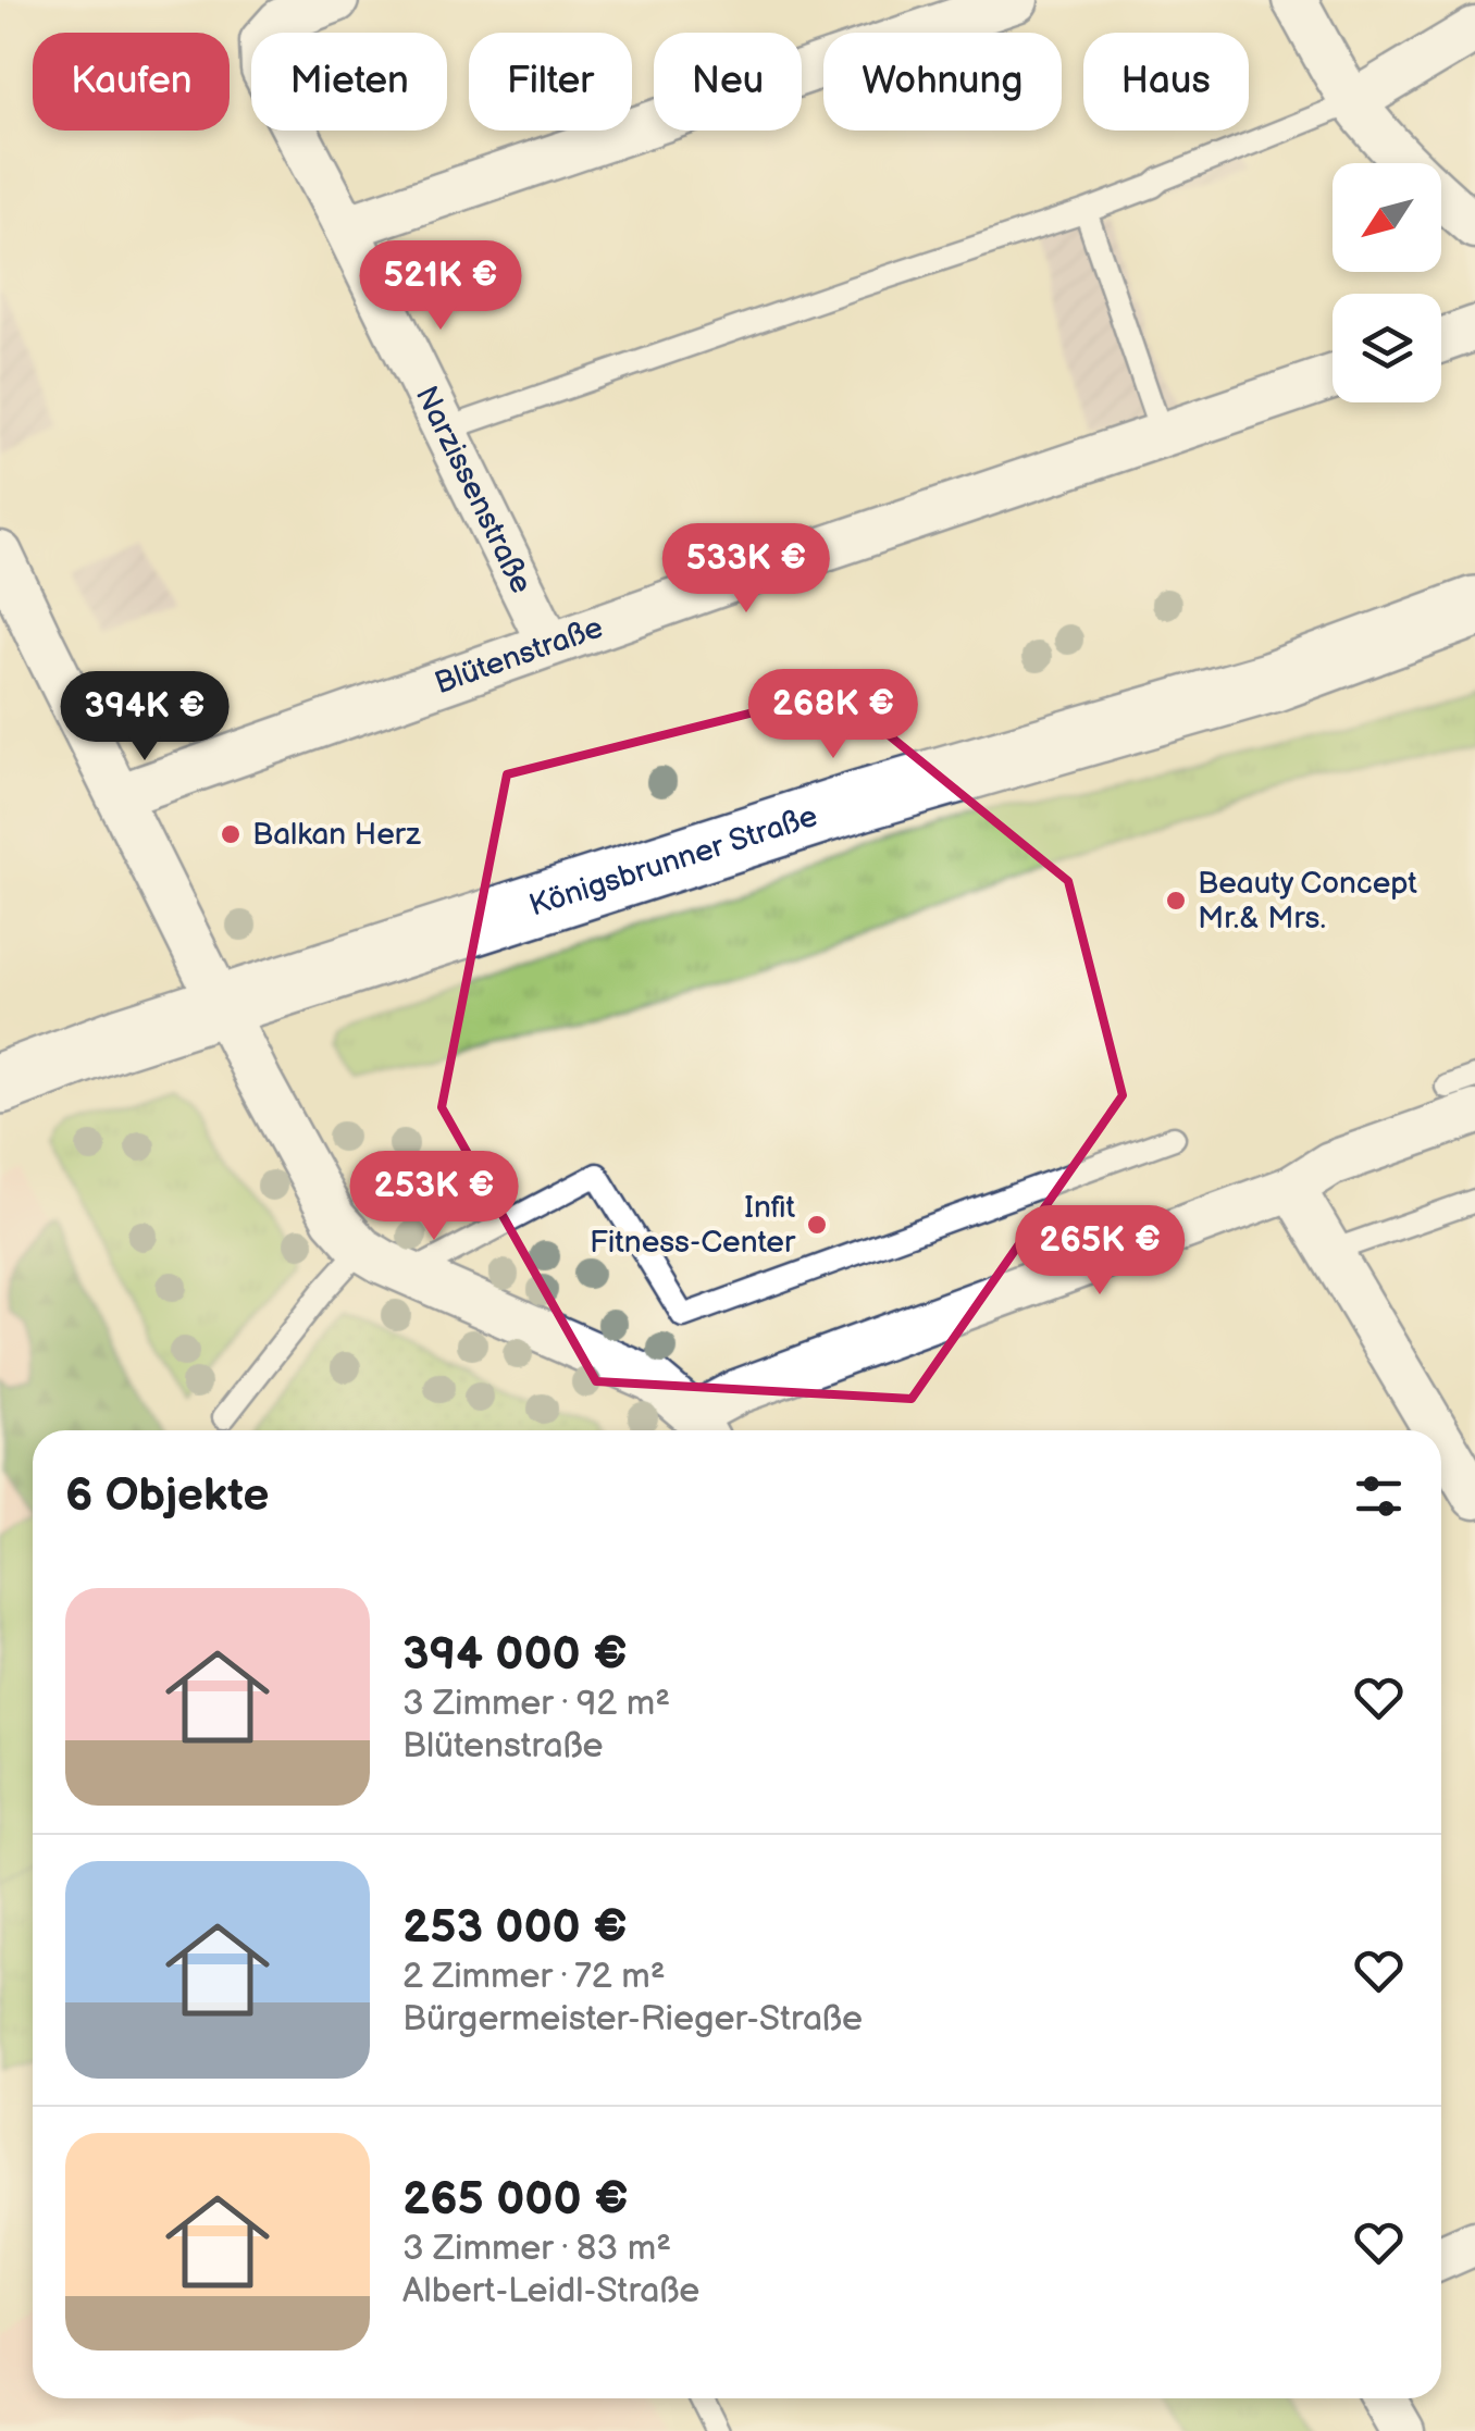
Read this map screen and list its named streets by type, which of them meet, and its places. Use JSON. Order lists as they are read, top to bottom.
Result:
{
  "streets": {
    "main road": ["Königsbrunner Straße"],
    "street": ["Narzissenstraße", "Blütenstraße"]
  },
  "crossings": [
    ["Narzissenstraße", "Blütenstraße"]
  ],
  "places": ["Balkan Herz", "Beauty Concept Mr.& Mrs.", "Infit Fitness-Center"],
  "north": "bottom left",
  "page": {
    "chip": [
      "Kaufen",
      "Mieten",
      "Filter",
      "Neu",
      "Wohnung",
      "Haus"
    ],
    "price": [
      "521K €",
      "533K €",
      "268K €",
      "394K €",
      "253K €",
      "265K €"
    ],
    "heading": "6 Objekte",
    "list": [
      {
        "name": "394 000 €",
        "note": "3 Zimmer · 92 m² · Blütenstraße"
      },
      {
        "name": "253 000 €",
        "note": "2 Zimmer · 72 m² · Bürgermeister-Rieger-Straße"
      },
      {
        "name": "265 000 €",
        "note": "3 Zimmer · 83 m² · Albert-Leidl-Straße"
      }
    ]
  }
}
